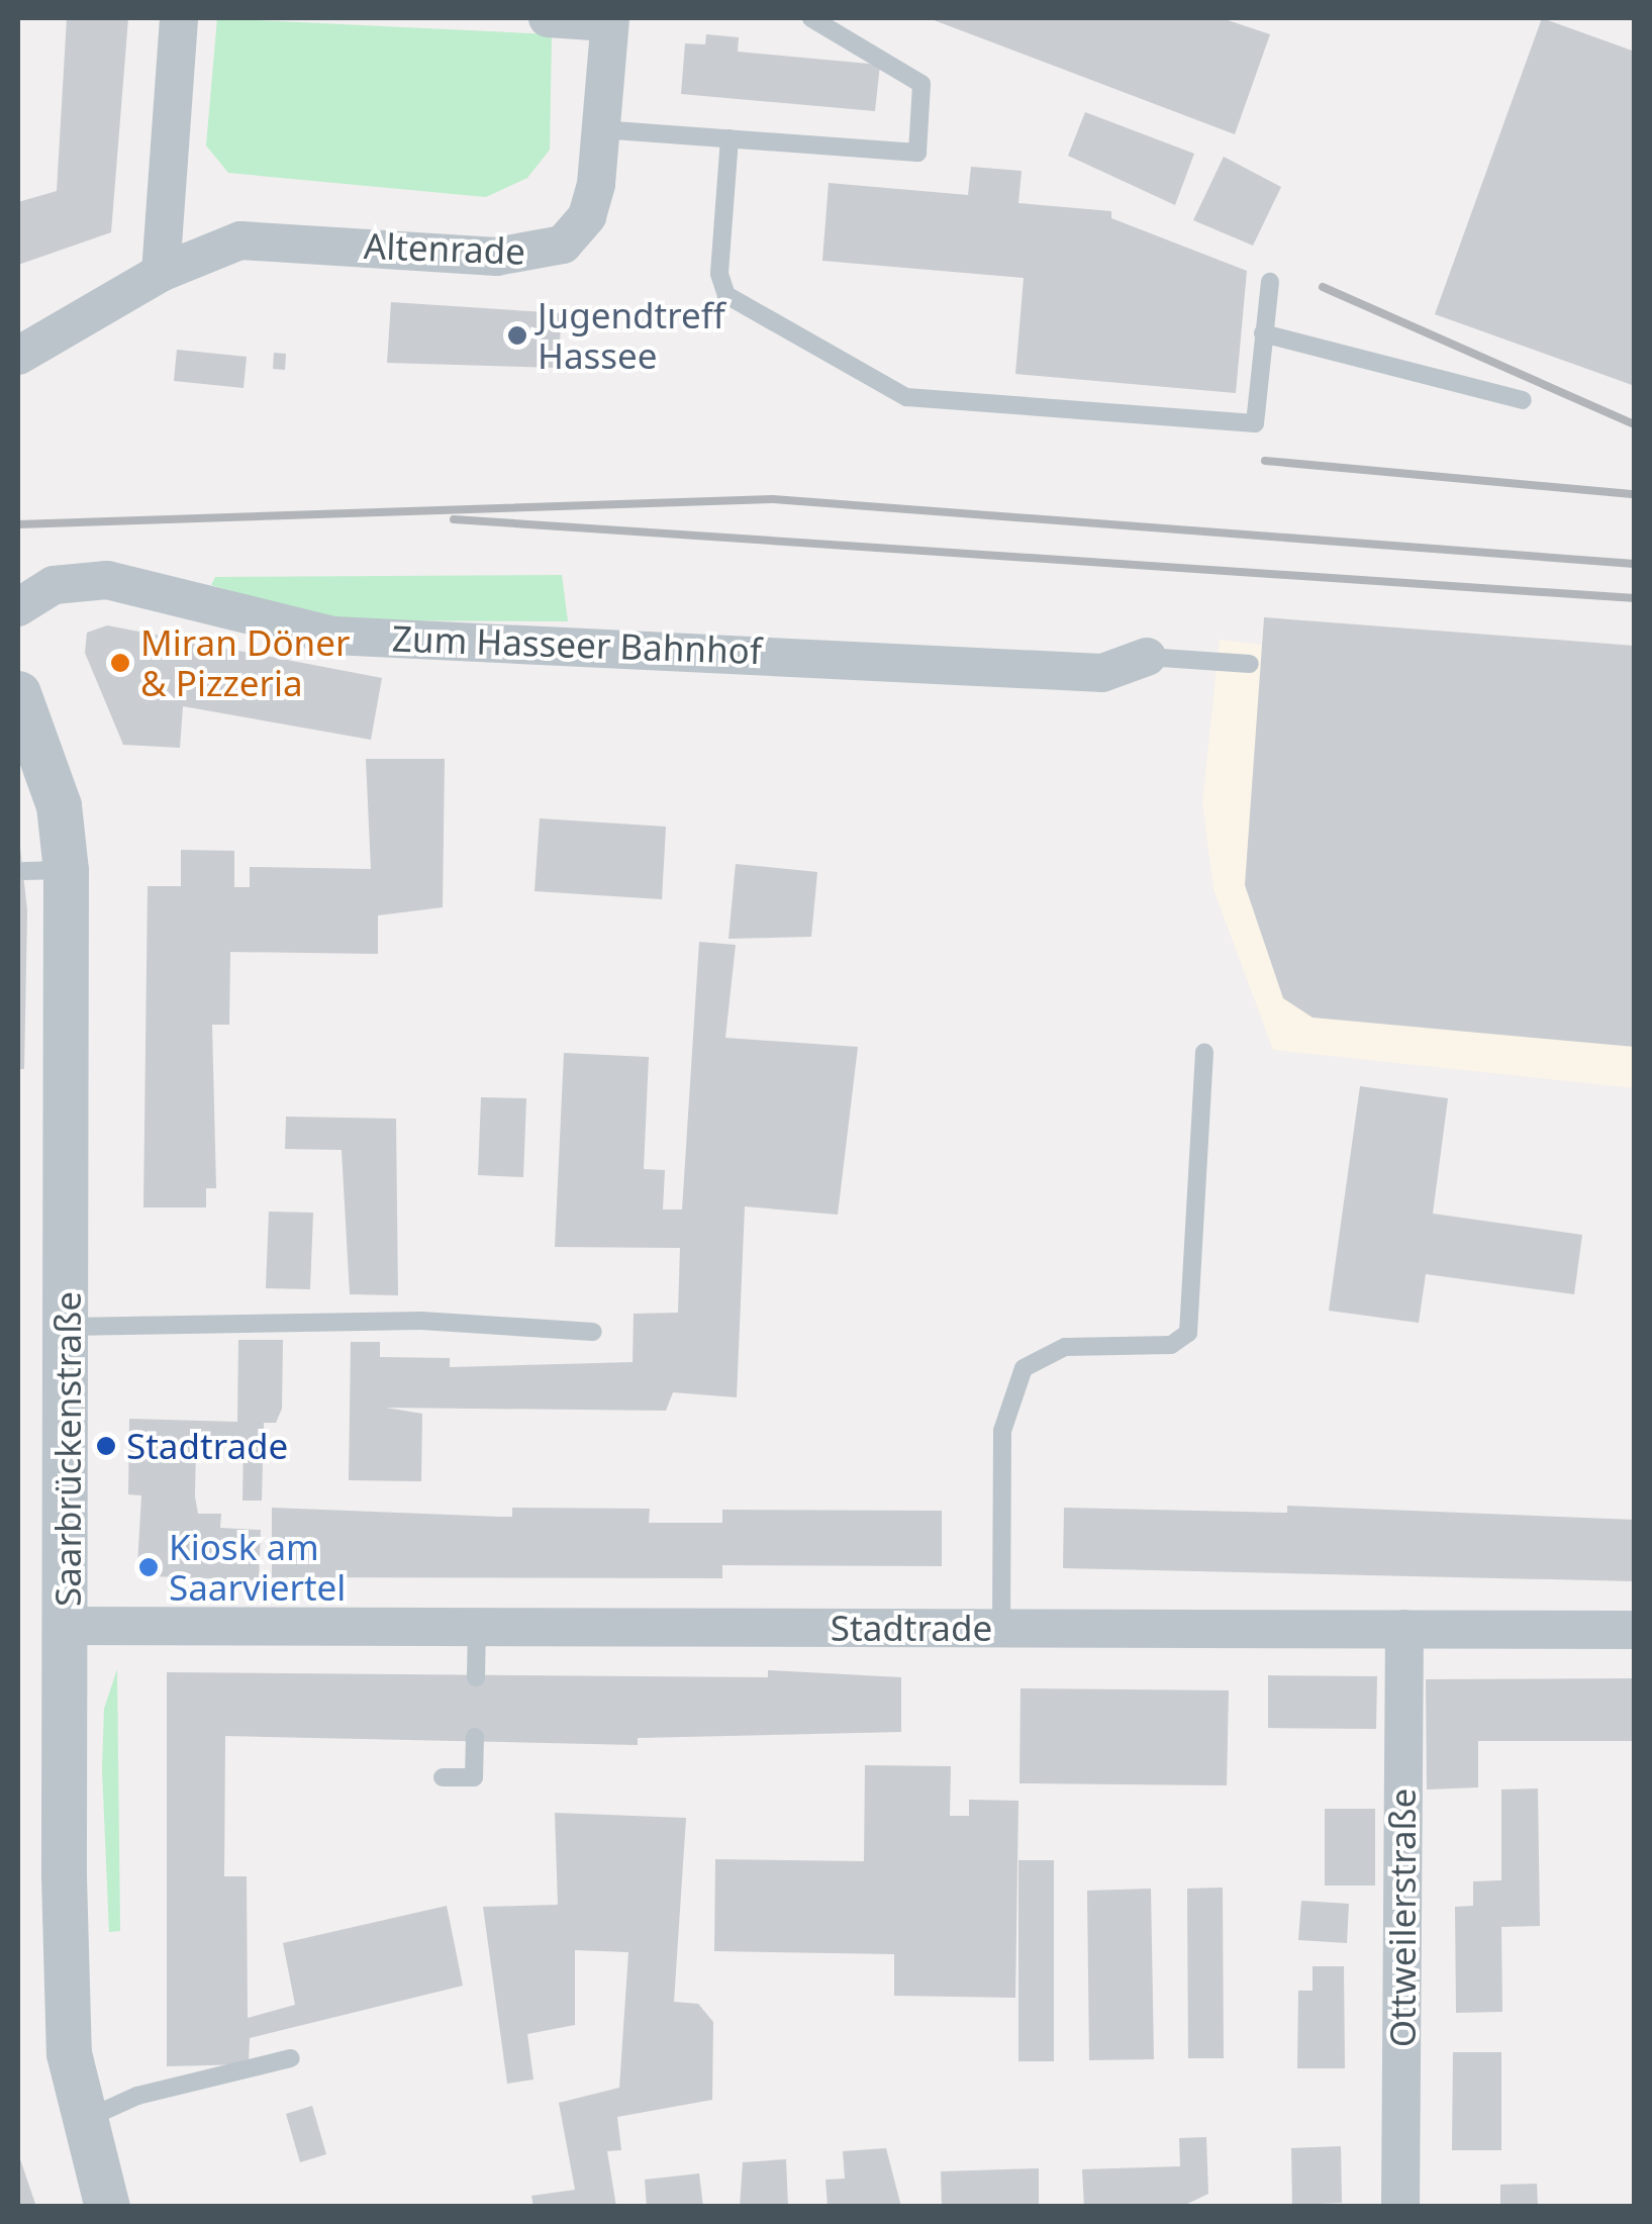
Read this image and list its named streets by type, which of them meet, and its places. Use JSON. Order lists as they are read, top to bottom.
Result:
{
  "streets": {
    "street": [
      "Altenrade",
      "Zum Hasseer Bahnhof",
      "Saarbrückenstraße",
      "Stadtrade",
      "Ottweilerstraße"
    ]
  },
  "crossings": [
    ["Saarbrückenstraße", "Stadtrade"],
    ["Stadtrade", "Ottweilerstraße"]
  ],
  "places": [
    "Jugendtreff Hassee",
    "Miran Döner & Pizzeria",
    "Stadtrade",
    "Kiosk am Saarviertel"
  ]
}
